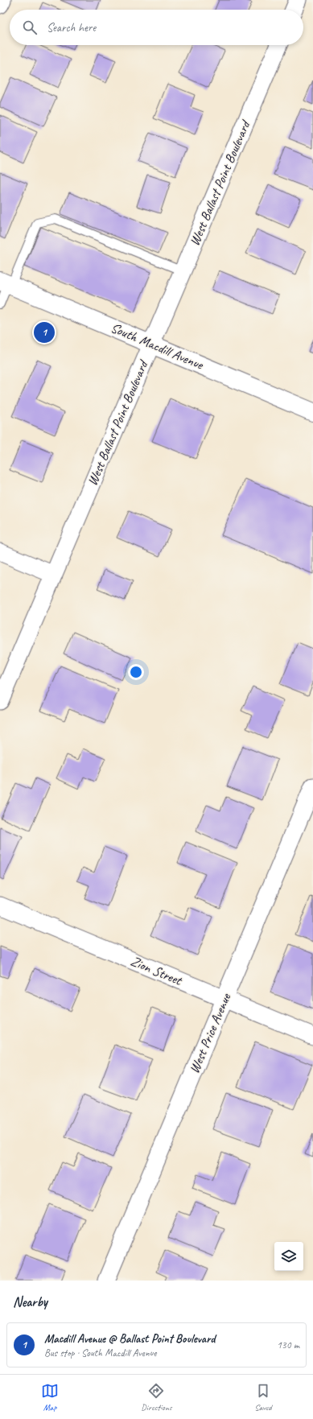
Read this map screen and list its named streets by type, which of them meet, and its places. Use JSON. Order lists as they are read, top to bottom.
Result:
{
  "streets": {
    "street": [
      "West Ballast Point Boulevard",
      "South Macdill Avenue",
      "Zion Street",
      "West Price Avenue"
    ]
  },
  "crossings": [
    ["West Ballast Point Boulevard", "South Macdill Avenue"],
    ["Zion Street", "West Price Avenue"]
  ],
  "page": {
    "search": "Search here",
    "pins": "1",
    "heading": "Nearby",
    "list": [
      {
        "mark": "1",
        "name": "Macdill Avenue @ Ballast Point Boulevard",
        "note": "Bus stop · South Macdill Avenue",
        "value": "130 m"
      }
    ],
    "nav": ["Map", "Directions", "Saved"]
  }
}
